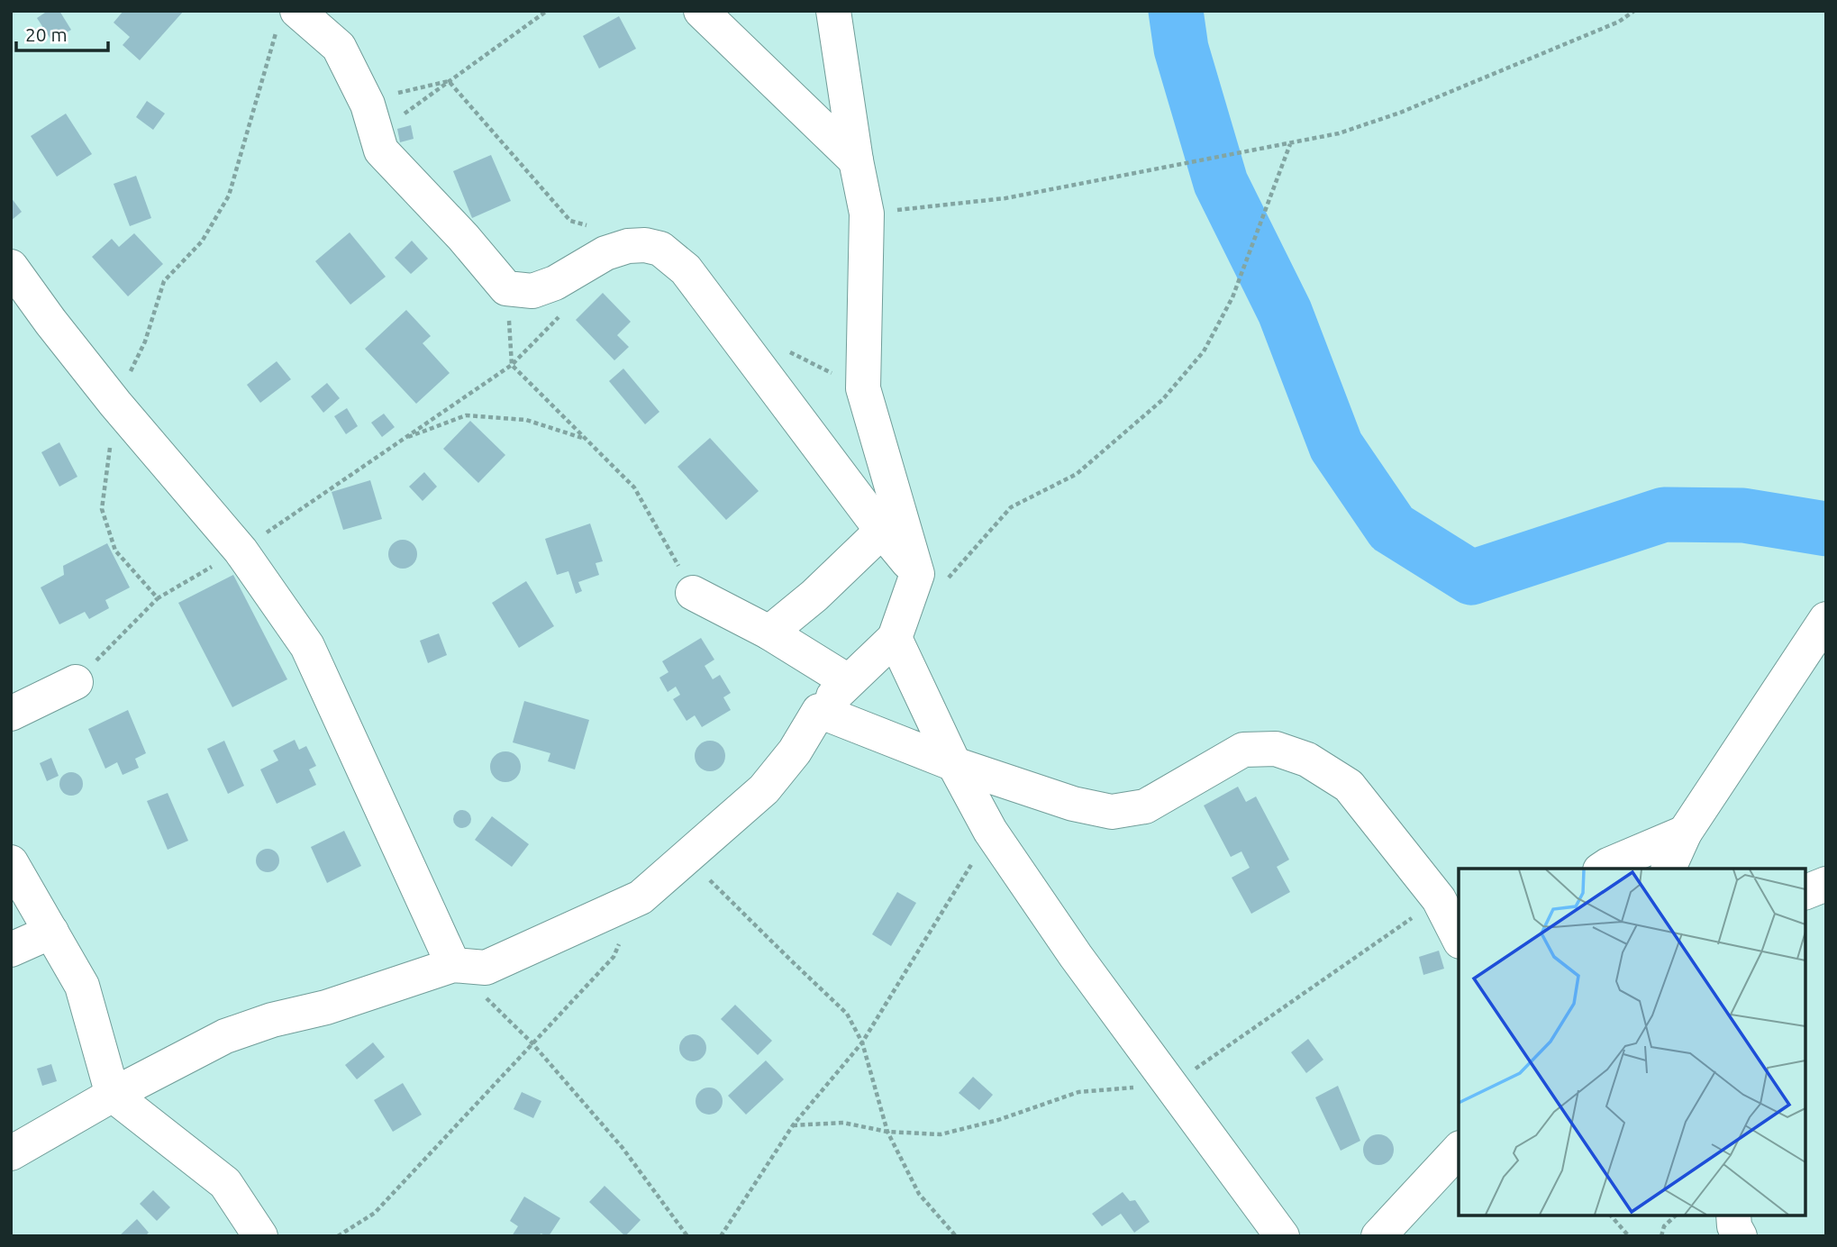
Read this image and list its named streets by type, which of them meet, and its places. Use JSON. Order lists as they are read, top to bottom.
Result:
{
  "scale_bar": "20 m"
}
